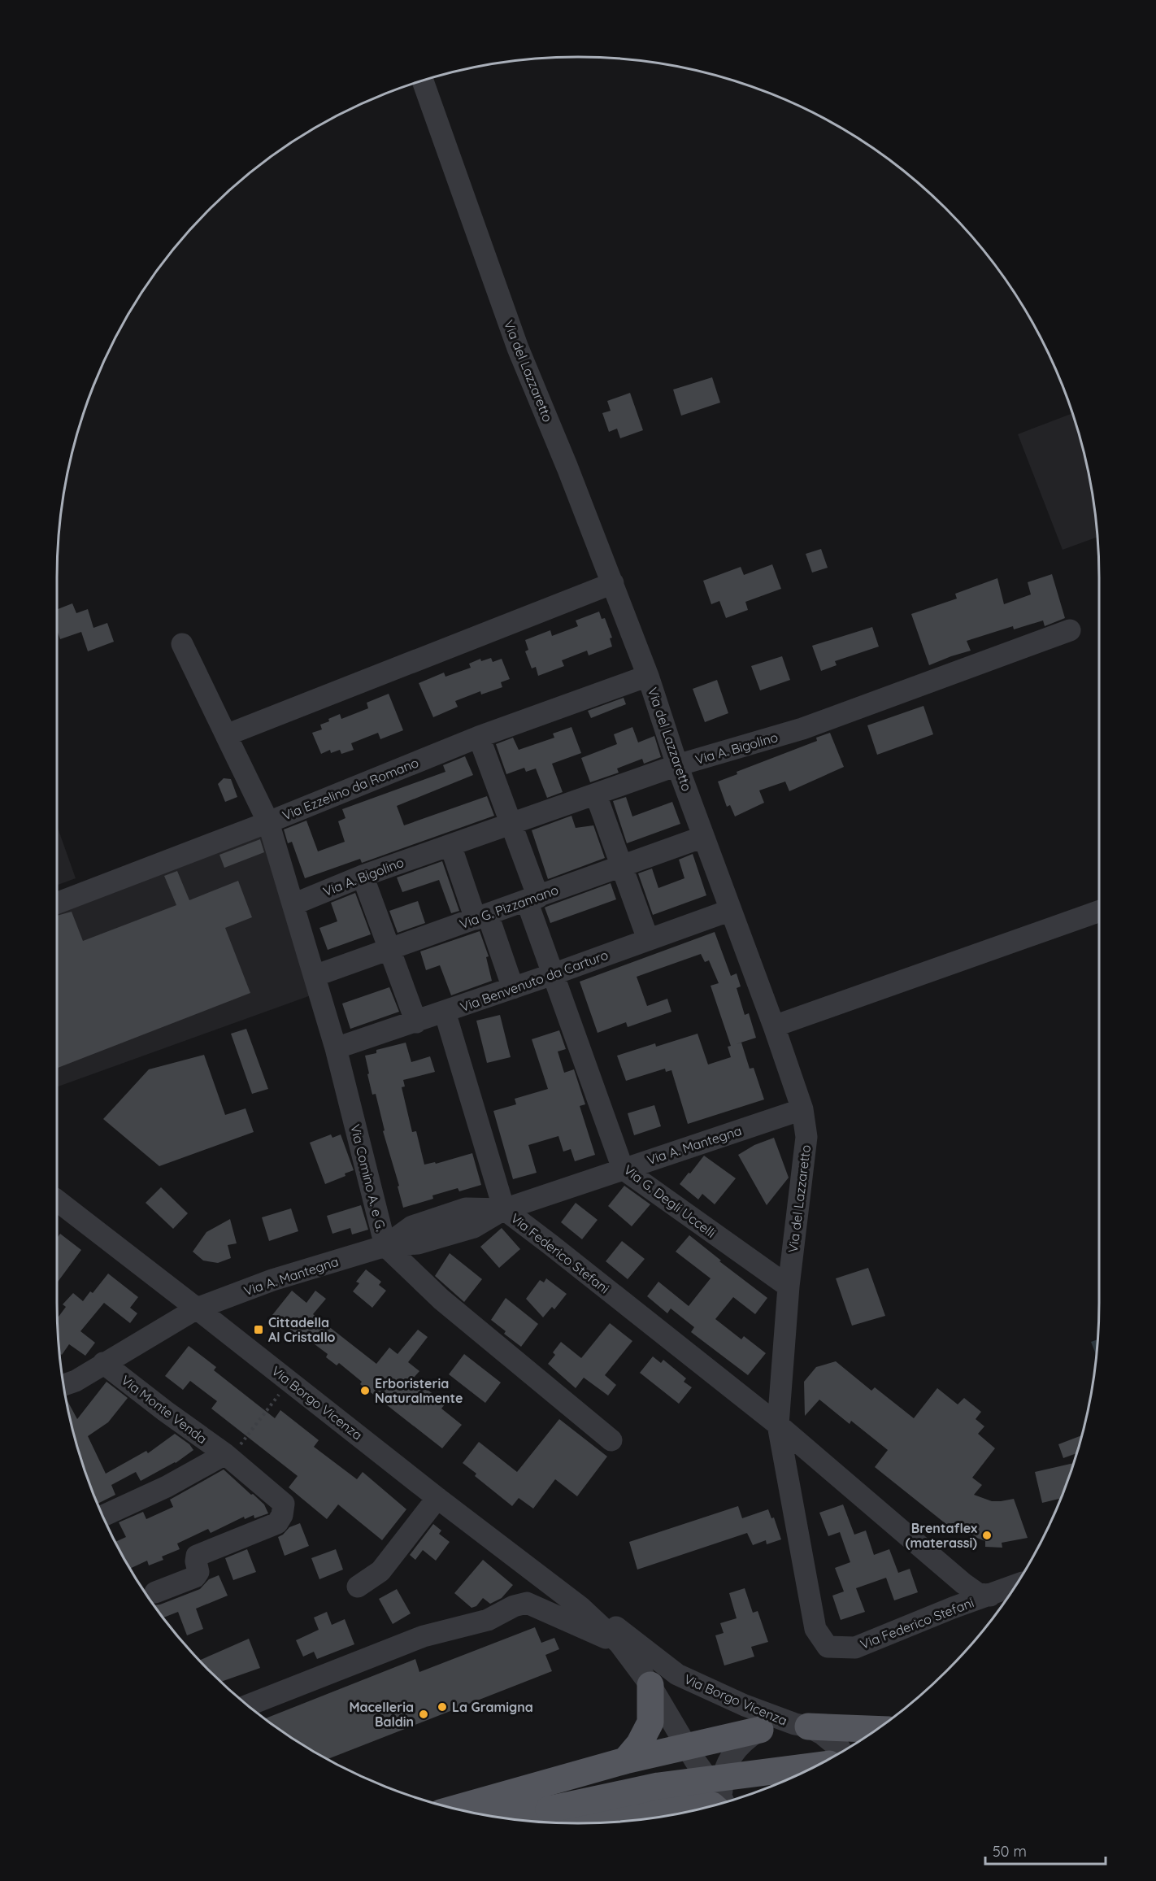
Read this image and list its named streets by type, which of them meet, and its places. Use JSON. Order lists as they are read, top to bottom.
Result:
{
  "streets": {
    "street": [
      "Via del Lazzaretto",
      "Via A. Bigolino",
      "Via Ezzelino da Romano",
      "Via G. Pizzamano",
      "Via Benvenuto da Carturo",
      "Via A. Mantegna",
      "Via Comino A. e G.",
      "Via G. Degli Uccelli",
      "Via Federico Stefani",
      "Via Borgo Vicenza",
      "Via Monte Venda"
    ]
  },
  "crossings": [
    ["Via del Lazzaretto", "Via A. Bigolino"],
    ["Via del Lazzaretto", "Via Ezzelino da Romano"],
    ["Via del Lazzaretto", "Via G. Pizzamano"],
    ["Via del Lazzaretto", "Via Benvenuto da Carturo"],
    ["Via del Lazzaretto", "Via A. Mantegna"],
    ["Via del Lazzaretto", "Via G. Degli Uccelli"],
    ["Via del Lazzaretto", "Via Federico Stefani"],
    ["Via A. Bigolino", "Via Comino A. e G."],
    ["Via A. Bigolino", "Via G. Degli Uccelli"],
    ["Via Ezzelino da Romano", "Via Comino A. e G."],
    ["Via Ezzelino da Romano", "Via G. Degli Uccelli"],
    ["Via G. Pizzamano", "Via Comino A. e G."],
    ["Via G. Pizzamano", "Via G. Degli Uccelli"],
    ["Via Benvenuto da Carturo", "Via Comino A. e G."],
    ["Via Benvenuto da Carturo", "Via G. Degli Uccelli"],
    ["Via Benvenuto da Carturo", "Via Federico Stefani"],
    ["Via A. Mantegna", "Via Comino A. e G."],
    ["Via A. Mantegna", "Via G. Degli Uccelli"],
    ["Via A. Mantegna", "Via Federico Stefani"],
    ["Via A. Mantegna", "Via Borgo Vicenza"],
    ["Via A. Mantegna", "Via Monte Venda"]
  ],
  "places": {
    "transit": ["Cittadella Al Cristallo"],
    "other": [
      "Erboristeria Naturalmente",
      "Brentaflex (materassi)",
      "La Gramigna",
      "Macelleria Baldin"
    ]
  },
  "scale_bar": "50 m"
}
